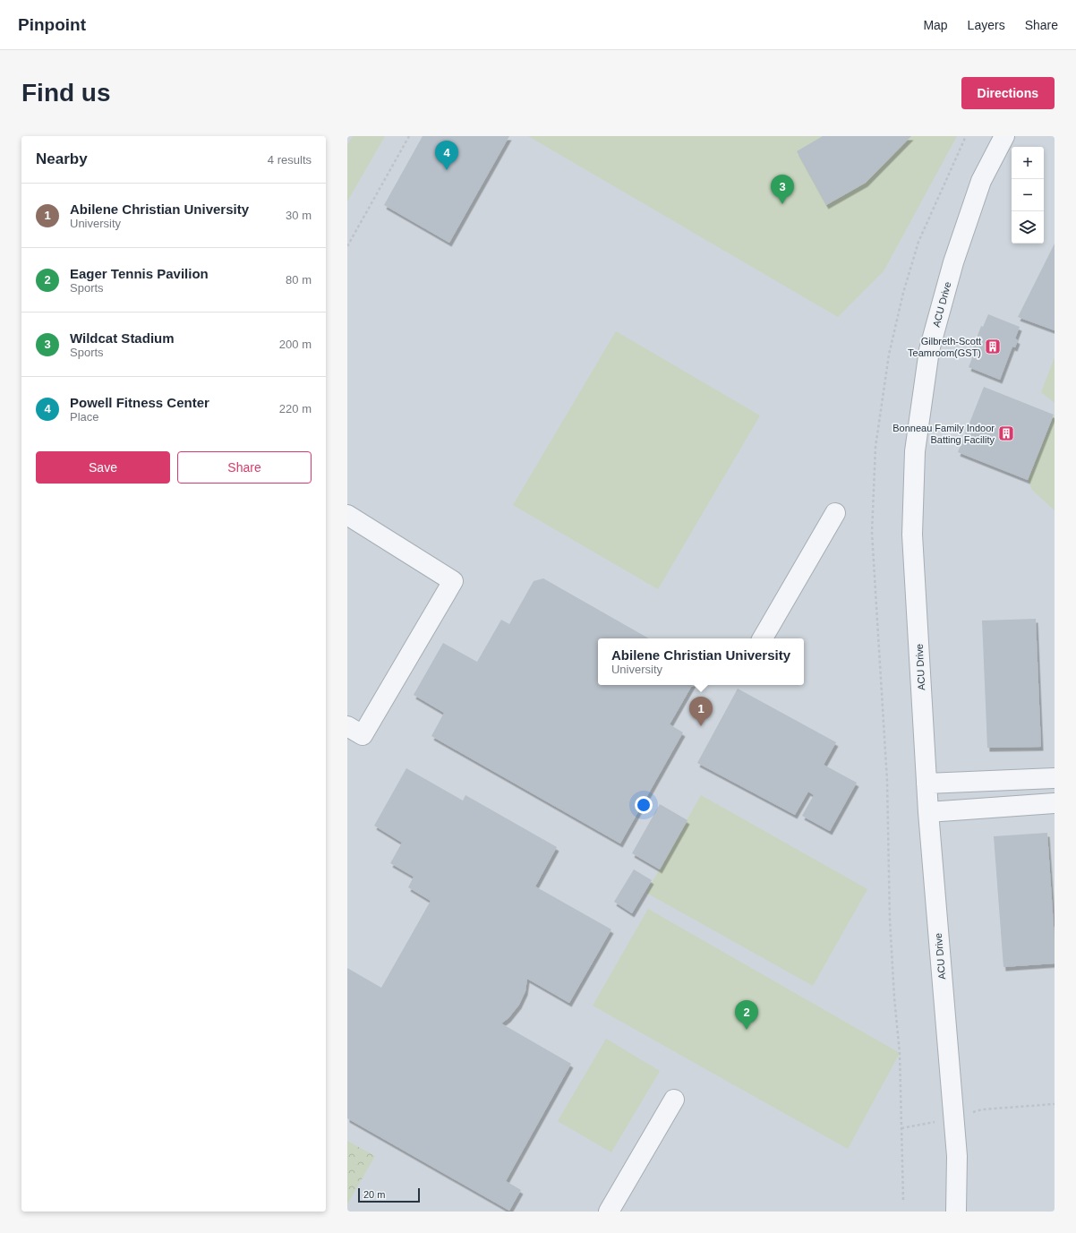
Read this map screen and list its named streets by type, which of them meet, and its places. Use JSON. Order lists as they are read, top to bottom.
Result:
{
  "streets": {
    "lane": ["ACU Drive"]
  },
  "places": {
    "building": ["Gilbreth-Scott Teamroom(GST)", "Bonneau Family Indoor Batting Facility"]
  },
  "scale_bar": "20 m",
  "page": {
    "header": "Pinpoint",
    "nav": ["Map", "Layers", "Share"],
    "buttons": [
      "Directions",
      ["Save", "Share"]
    ],
    "title": "Find us",
    "heading": ["Nearby", "4 results"],
    "pins": [
      "4",
      "3",
      "1",
      "2"
    ],
    "map_buttons": ["+", "−"],
    "list": [
      {
        "mark": "1",
        "name": "Abilene Christian University",
        "note": "University",
        "value": "30 m"
      },
      {
        "mark": "2",
        "name": "Eager Tennis Pavilion",
        "note": "Sports",
        "value": "80 m"
      },
      {
        "mark": "3",
        "name": "Wildcat Stadium",
        "note": "Sports",
        "value": "200 m"
      },
      {
        "mark": "4",
        "name": "Powell Fitness Center",
        "note": "Place",
        "value": "220 m"
      }
    ],
    "popup": ["Abilene Christian University", "University"],
    "scale": "20 m"
  }
}
